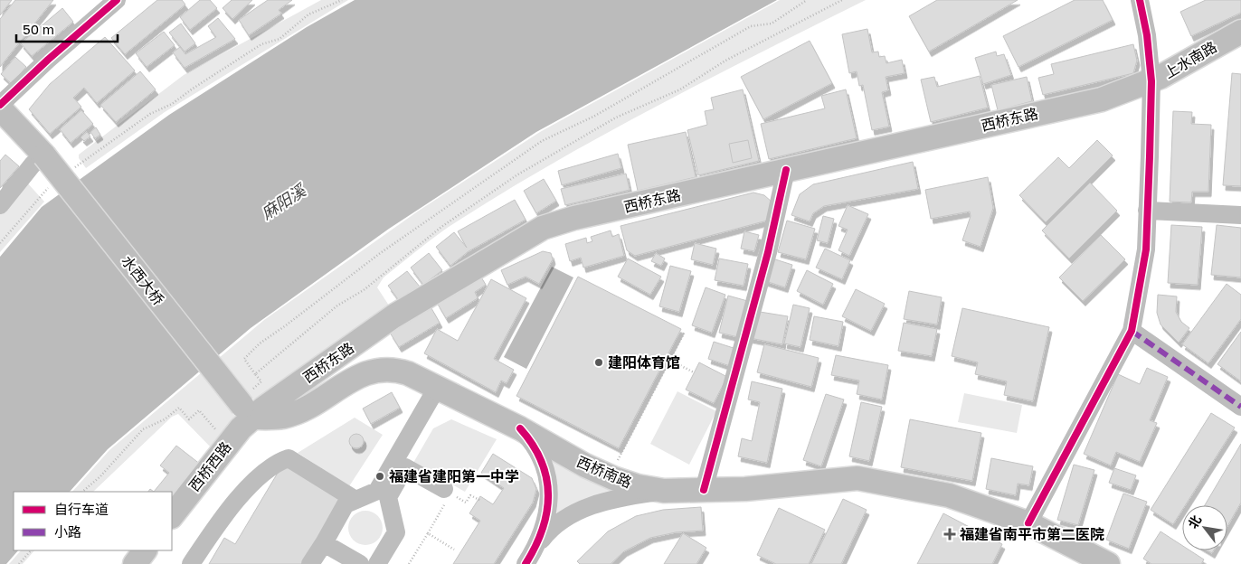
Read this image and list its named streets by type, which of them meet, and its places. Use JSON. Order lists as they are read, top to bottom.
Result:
{
  "streets": {
    "main road": [
      "上水南路",
      "西桥东路",
      "水西大桥",
      "西桥西路",
      "西桥南路"
    ]
  },
  "crossings": [
    ["上水南路", "西桥东路"],
    ["西桥东路", "水西大桥"],
    ["西桥东路", "西桥西路"],
    ["西桥东路", "西桥南路"],
    ["水西大桥", "西桥西路"],
    ["水西大桥", "西桥南路"],
    ["西桥西路", "西桥南路"]
  ],
  "water": ["麻阳溪"],
  "places": {
    "other": ["建阳体育馆", "福建省建阳第一中学"],
    "health": ["福建省南平市第二医院"]
  },
  "legend": ["自行车道", "小路"],
  "scale_bar": "50 m",
  "north": "top left"
}
